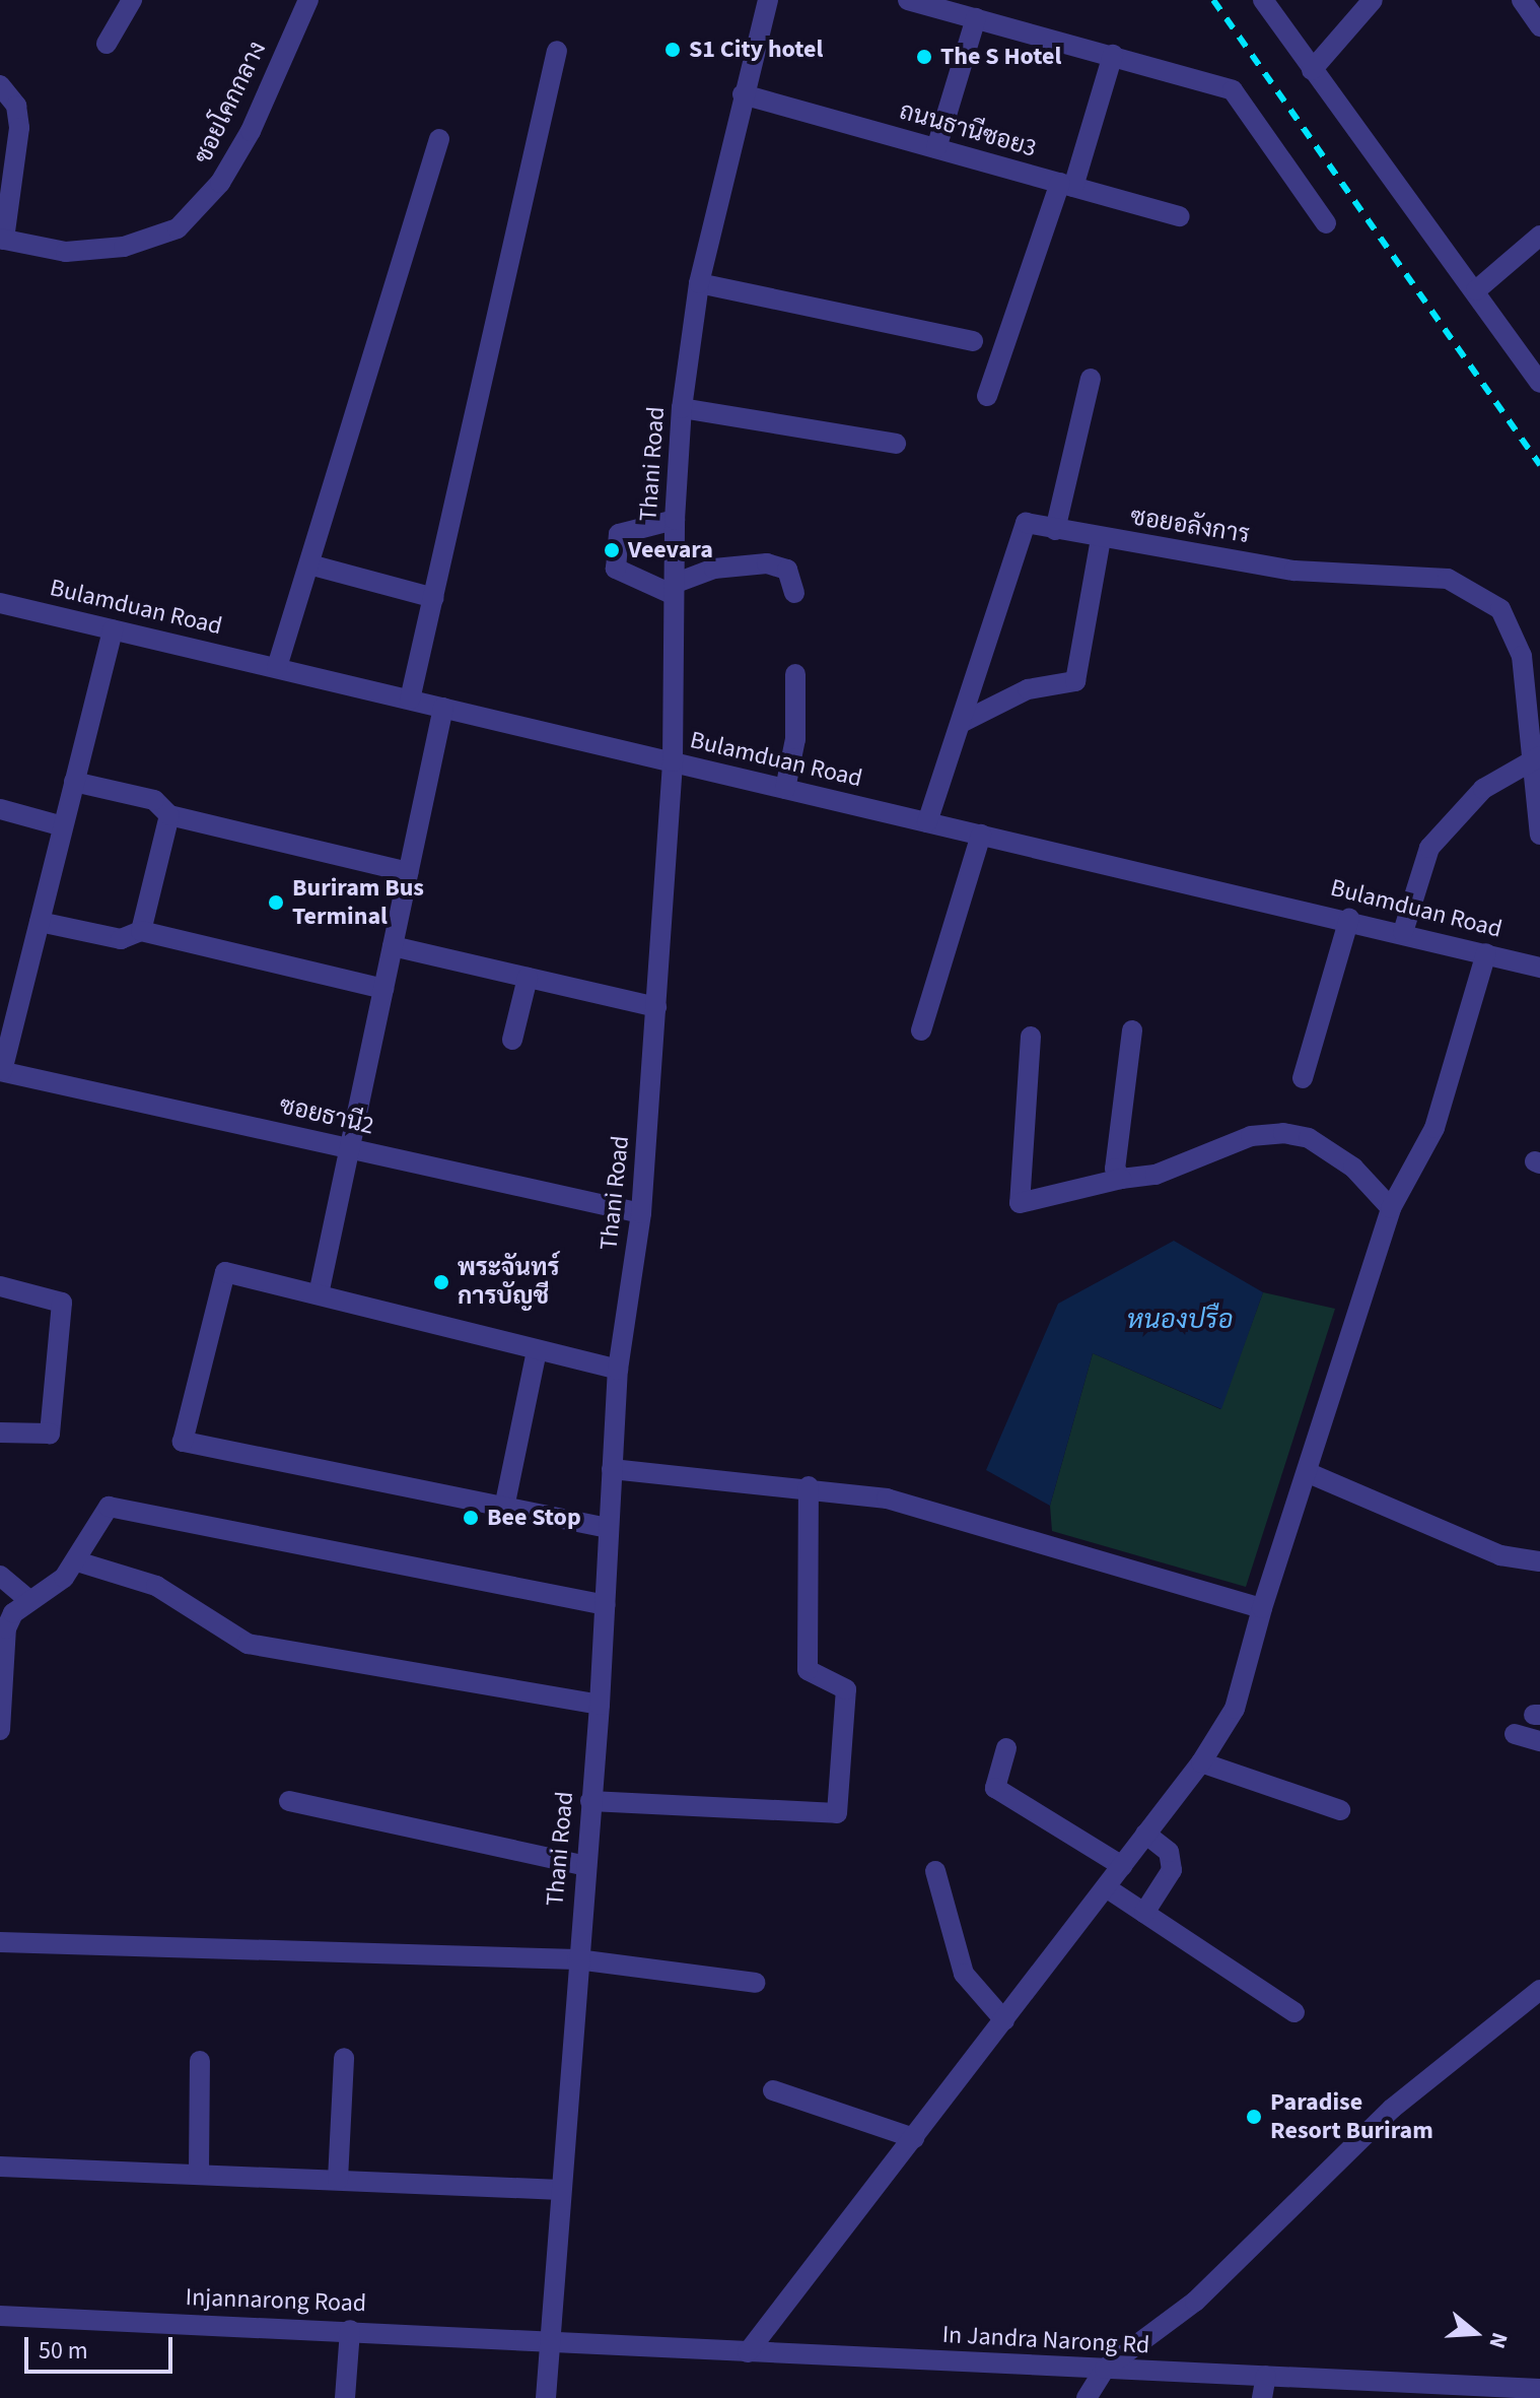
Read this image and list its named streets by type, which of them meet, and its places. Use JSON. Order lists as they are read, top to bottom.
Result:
{
  "streets": {
    "street": [
      "ซอยโคกกลาง",
      "ถนนธานีซอย3",
      "Thani Road",
      "ซอยอลังการ",
      "Bulamduan Road",
      "ซอยธานี2",
      "Injannarong Road",
      "In Jandra Narong Rd"
    ]
  },
  "crossings": [
    ["ถนนธานีซอย3", "Thani Road"],
    ["Thani Road", "Bulamduan Road"],
    ["Thani Road", "ซอยธานี2"],
    ["Thani Road", "Injannarong Road"],
    ["Thani Road", "In Jandra Narong Rd"],
    ["ซอยอลังการ", "Bulamduan Road"],
    ["Injannarong Road", "In Jandra Narong Rd"]
  ],
  "water": ["หนองปรือ"],
  "places": [
    "S1 City hotel",
    "The S Hotel",
    "Veevara",
    "Buriram Bus Terminal",
    "พระจันทร์ การบัญชี",
    "Bee Stop",
    "Paradise Resort Buriram"
  ],
  "scale_bar": "50 m",
  "north": "right"
}
